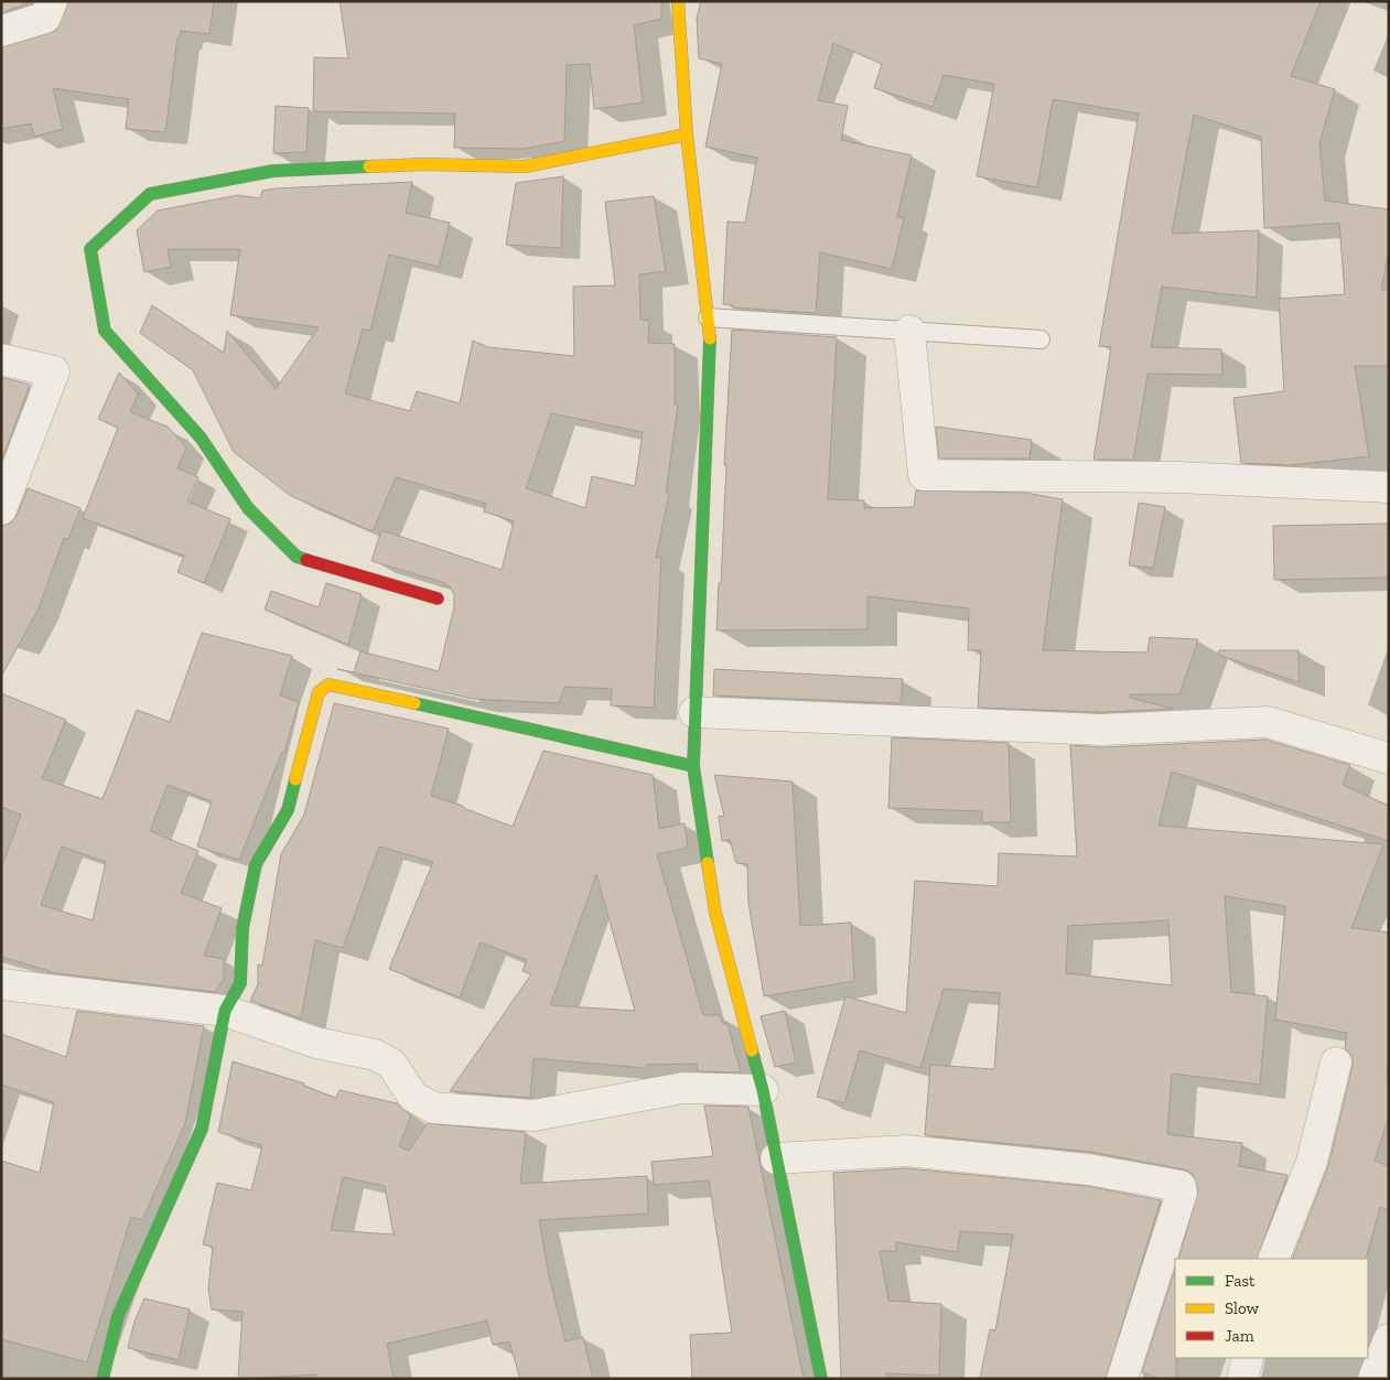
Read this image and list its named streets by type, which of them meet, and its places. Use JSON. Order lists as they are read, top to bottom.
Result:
{
  "legend": ["Fast", "Slow", "Jam"]
}
